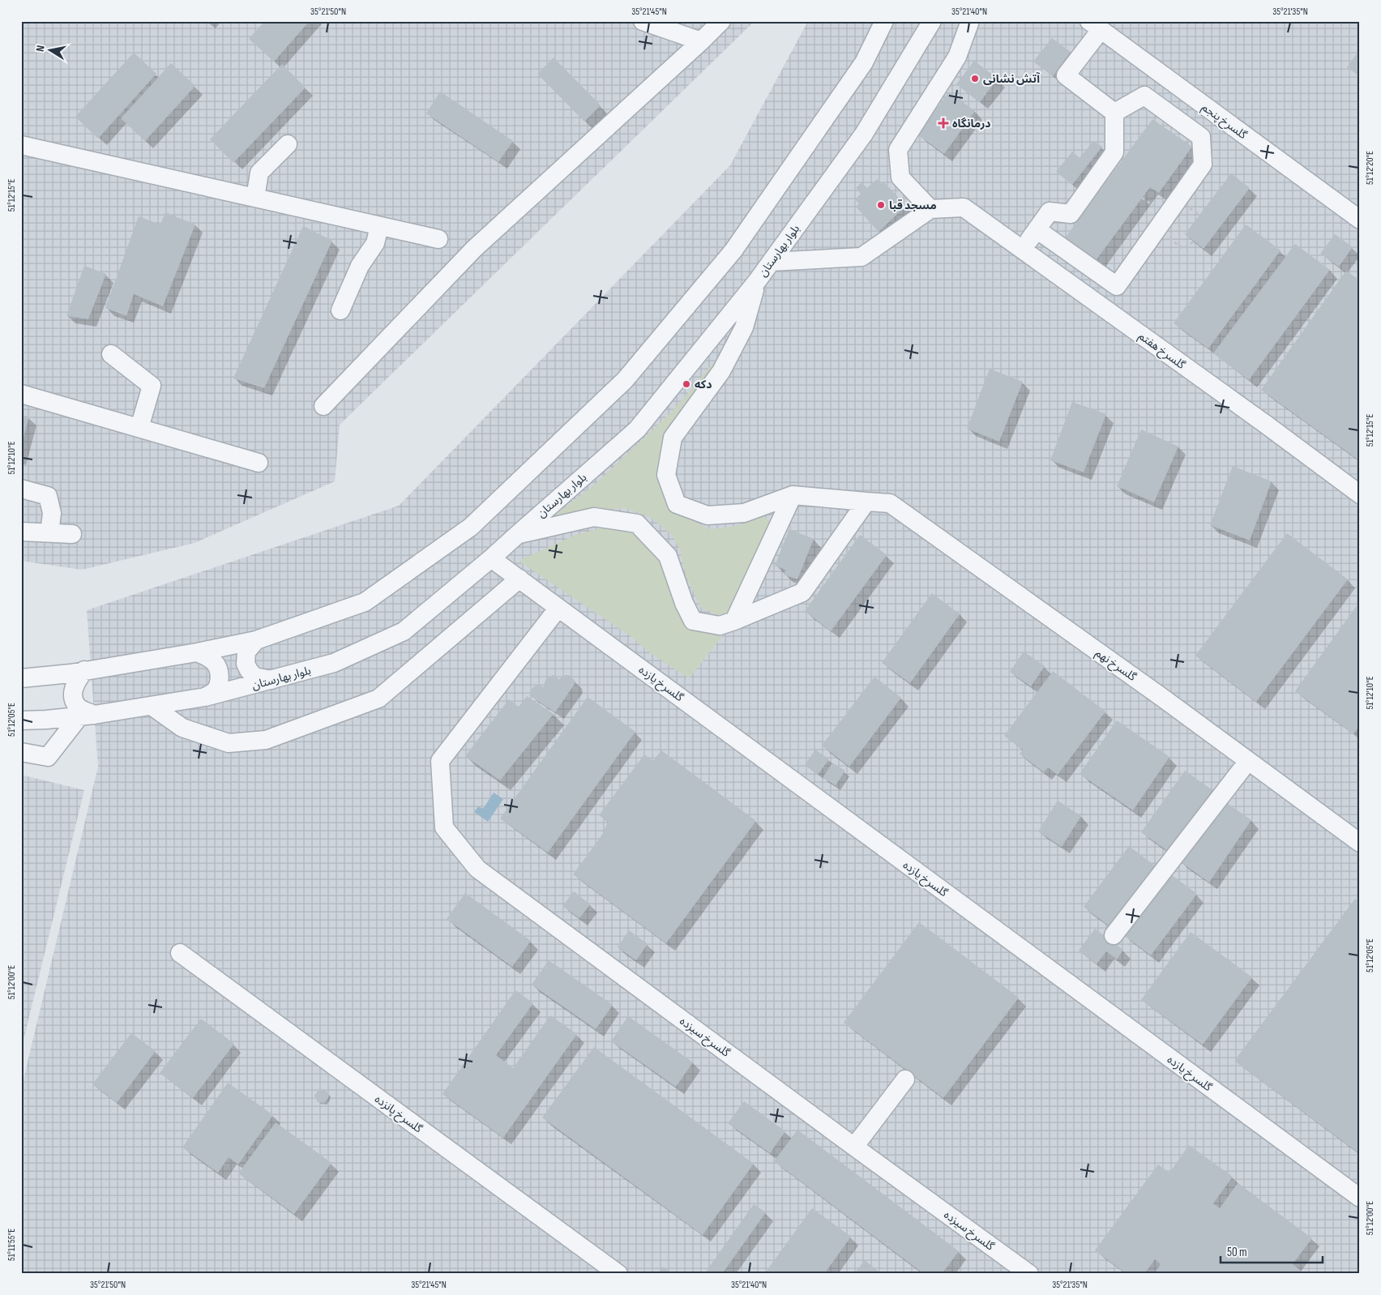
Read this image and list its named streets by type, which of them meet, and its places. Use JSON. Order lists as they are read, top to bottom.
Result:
{
  "streets": {
    "street": [
      "گلسرخ پنجم",
      "بلوار بهارستان",
      "گلسرخ هفتم",
      "گلسرخ نهم",
      "گلسرخ یازده",
      "گلسرخ سیزده",
      "گلسرخ پانزده"
    ]
  },
  "crossings": [
    ["بلوار بهارستان", "گلسرخ یازده"],
    ["گلسرخ یازده", "گلسرخ سیزده"]
  ],
  "places": {
    "other": ["آتش نشانی", "مسجد قبا", "دکه"],
    "health": ["درمانگاه"]
  },
  "scale_bar": "50 m",
  "north": "left",
  "coordinates": [
    "35°21'50\"N",
    "35°21'45\"N",
    "35°21'40\"N",
    "35°21'35\"N",
    "51°12'20\"E",
    "51°12'15\"E",
    "51°12'10\"E",
    "51°12'05\"E",
    "51°12'00\"E",
    "51°11'55\"E"
  ]
}
